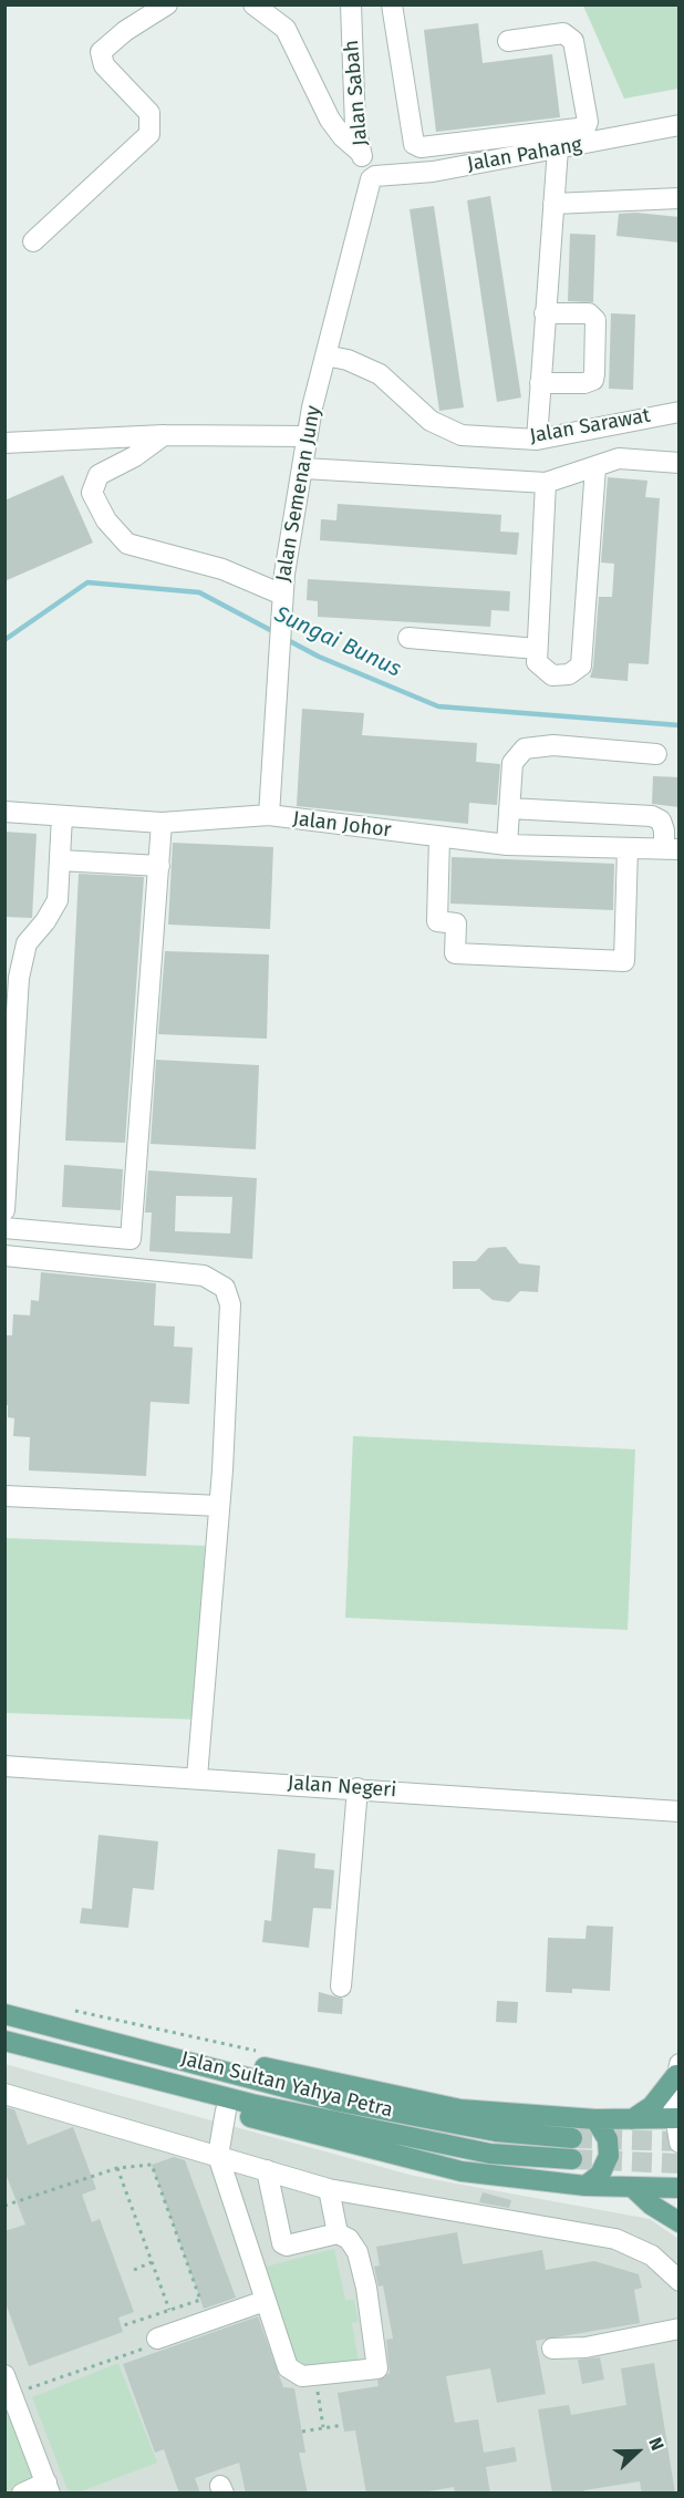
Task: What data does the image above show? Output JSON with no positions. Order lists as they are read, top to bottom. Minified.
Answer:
{"streets":{"main road":["Jalan Sultan Yahya Petra"],"street":["Jalan Sabah","Jalan Pahang","Jalan Sarawat","Jalan Semenan Juny","Jalan Johor","Jalan Negeri"]},"crossings":[["Jalan Sabah","Jalan Pahang"],["Jalan Sabah","Jalan Semenan Juny"],["Jalan Pahang","Jalan Semenan Juny"],["Jalan Sarawat","Jalan Semenan Juny"],["Jalan Semenan Juny","Jalan Johor"]],"water":["Sungai Bunus"],"north":"right"}
